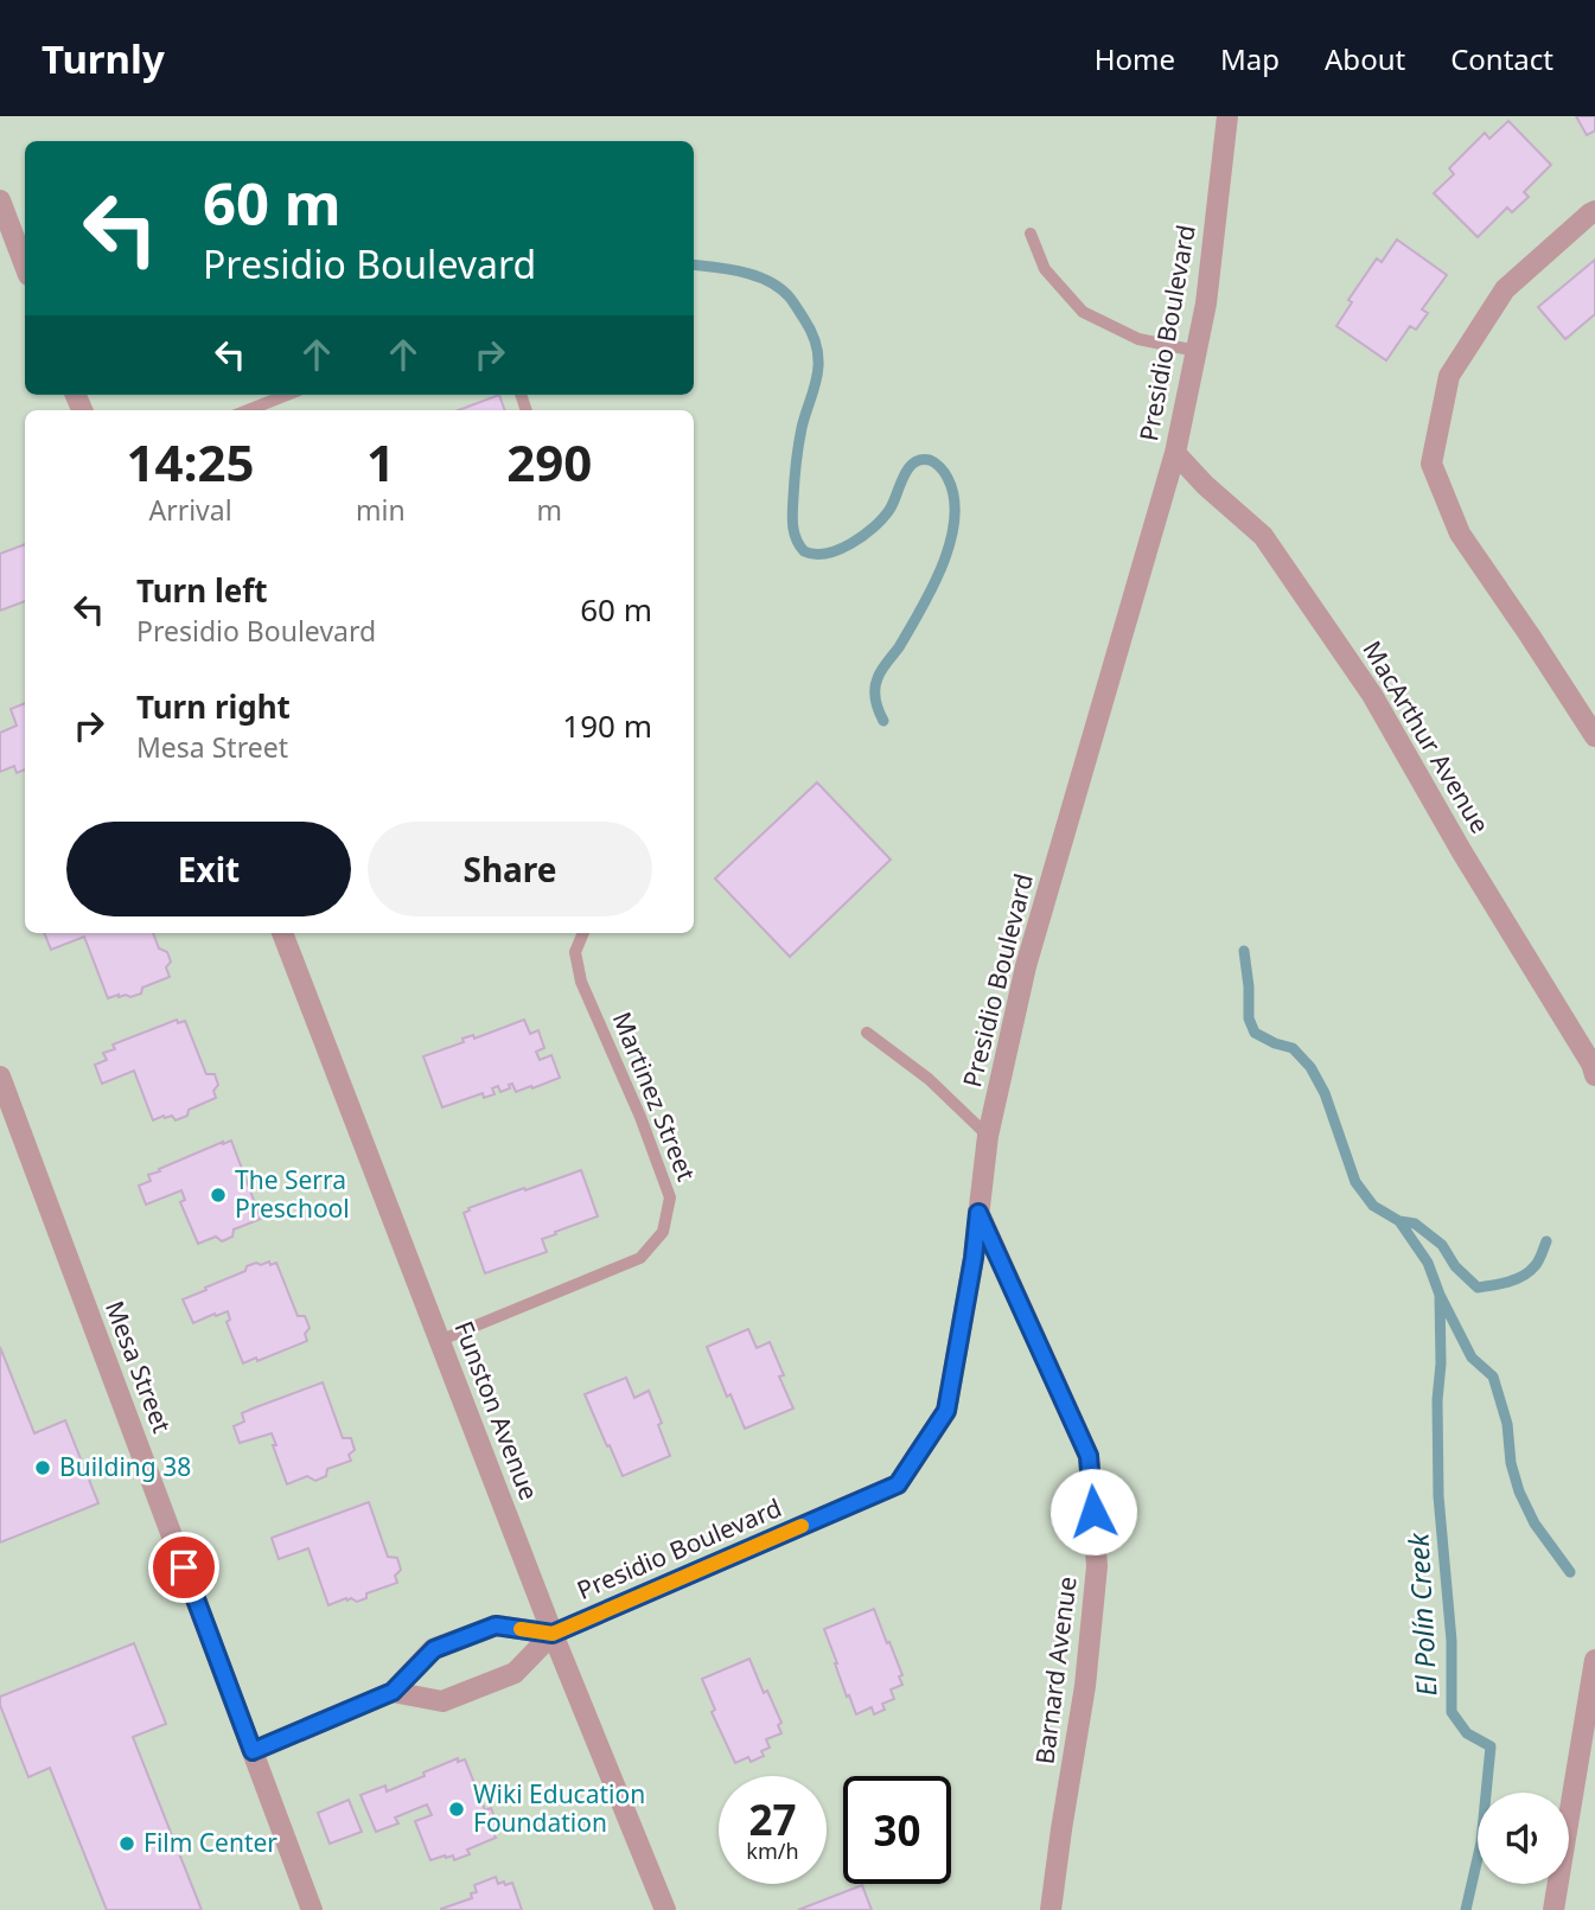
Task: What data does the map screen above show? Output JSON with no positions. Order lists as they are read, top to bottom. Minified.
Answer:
{"streets":{"street":["Presidio Boulevard","MacArthur Avenue","Mesa Street","Funston Avenue","Barnard Avenue"],"lane":["Martinez Street"]},"crossings":[["Presidio Boulevard","MacArthur Avenue"],["Presidio Boulevard","Funston Avenue"],["Presidio Boulevard","Barnard Avenue"],["Martinez Street","Funston Avenue"]],"water":["El Polín Creek"],"places":["The Serra Preschool","Building 38","Wiki Education Foundation","Film Center"],"page":{"header":"Turnly","nav":["Home","Map","About","Contact"],"turn":["60 m","Presidio Boulevard"],"eta":["14:25","Arrival","1","min","290","m"],"list":[{"name":"Turn left","note":"Presidio Boulevard","value":"60 m"},{"name":"Turn right","note":"Mesa Street","value":"190 m"}],"buttons":["Exit","Share"],"speed":"27 km/h","limit":"30"}}
